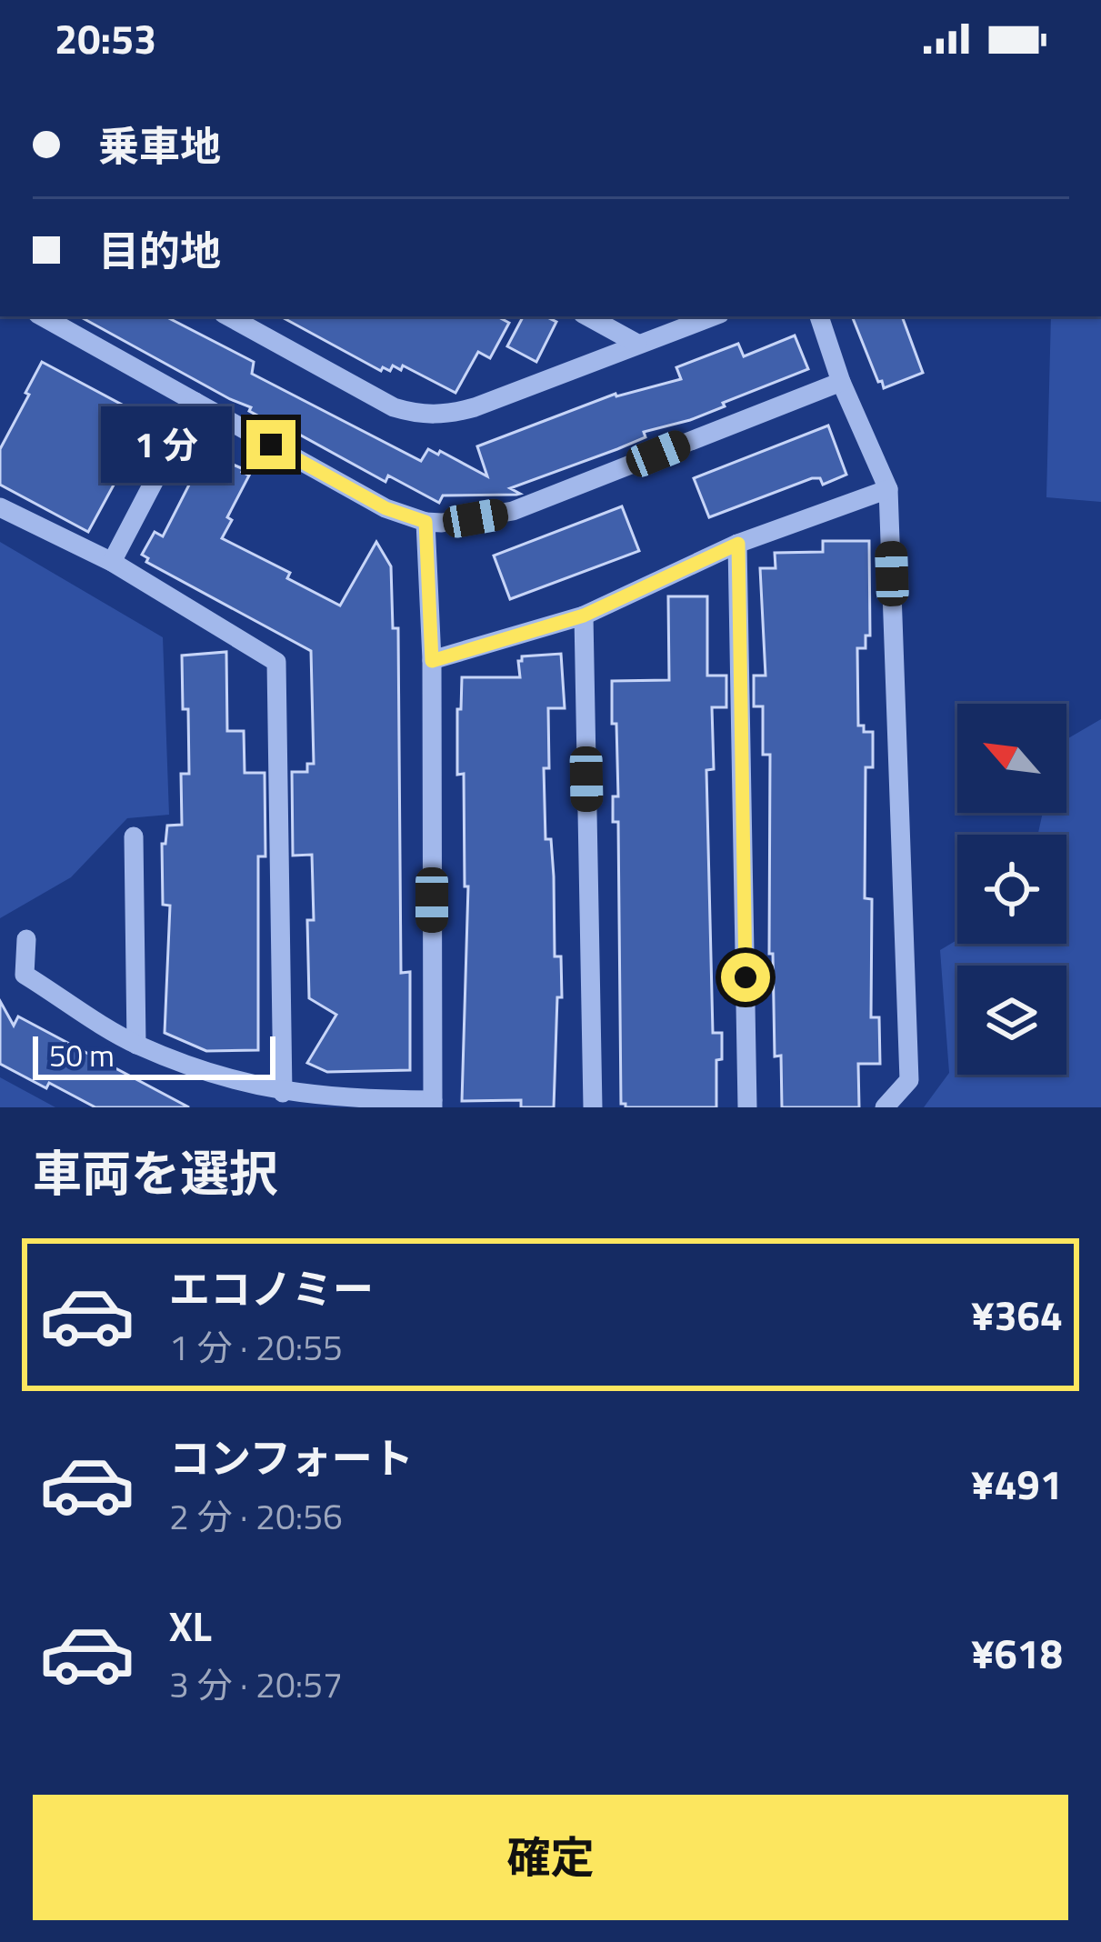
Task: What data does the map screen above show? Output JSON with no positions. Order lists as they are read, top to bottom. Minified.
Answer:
{"scale_bar":"50 m","north":"top left","page":{"status":"20:53","banner":["乗車地","目的地"],"bubble":"1 分","scale":"50 m","heading":"車両を選択","list":[{"name":"エコノミー","note":"1 分 · 20:55","value":"¥364"},{"name":"コンフォート","note":"2 分 · 20:56","value":"¥491"},{"name":"XL","note":"3 分 · 20:57","value":"¥618"}],"buttons":"確定"}}
